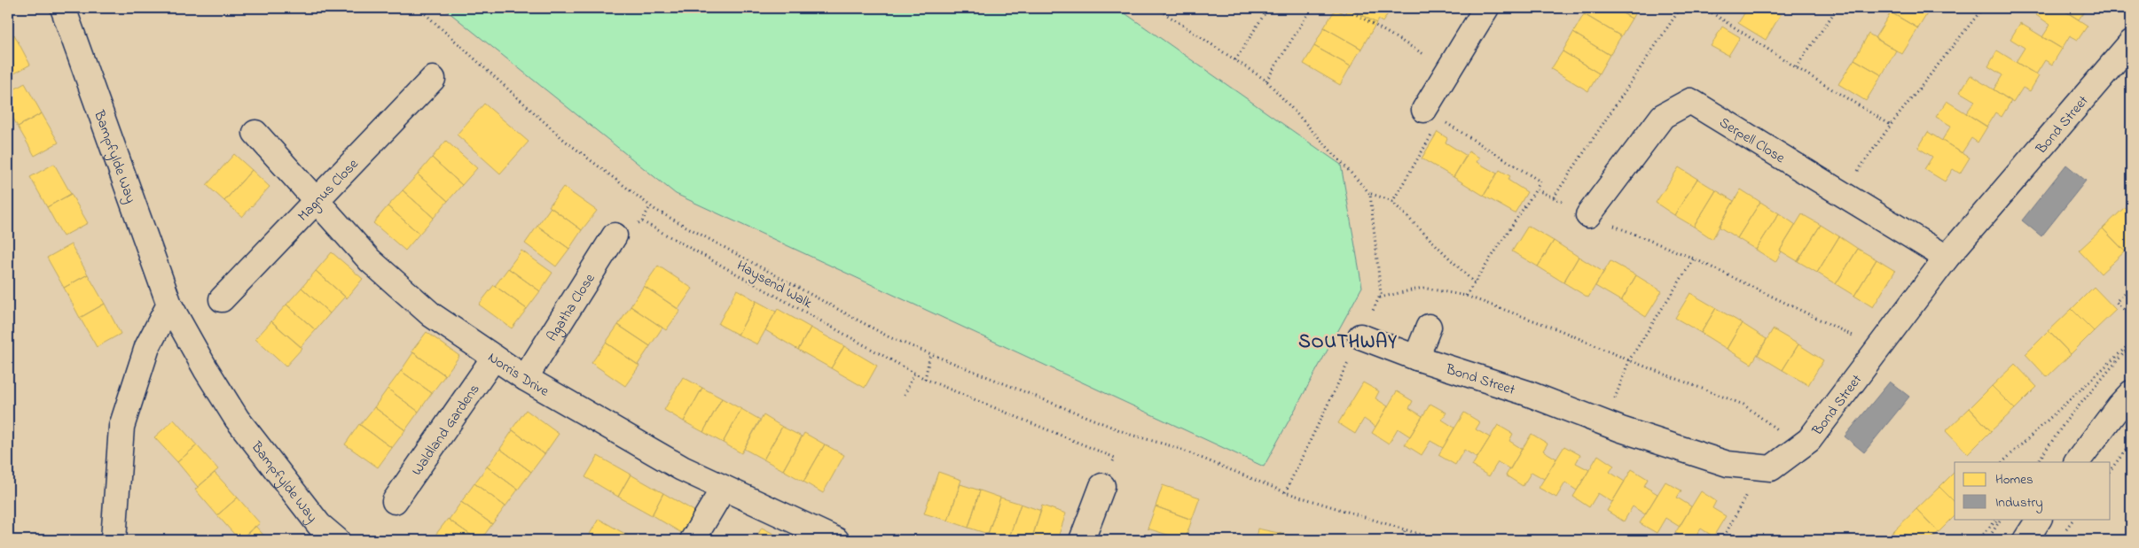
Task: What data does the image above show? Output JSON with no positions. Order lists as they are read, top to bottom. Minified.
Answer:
{"streets":{"street":["Bond Street","Serpell Close","Bampfylde Way","Magnus Close","Agatha Close","Norris Drive","Waldland Gardens"],"path":["Haysend Walk"]},"crossings":[["Bond Street","Serpell Close"],["Magnus Close","Norris Drive"],["Agatha Close","Norris Drive"],["Norris Drive","Waldland Gardens"]],"districts":["SOUTHWAY"],"legend":["Homes","Industry"]}
